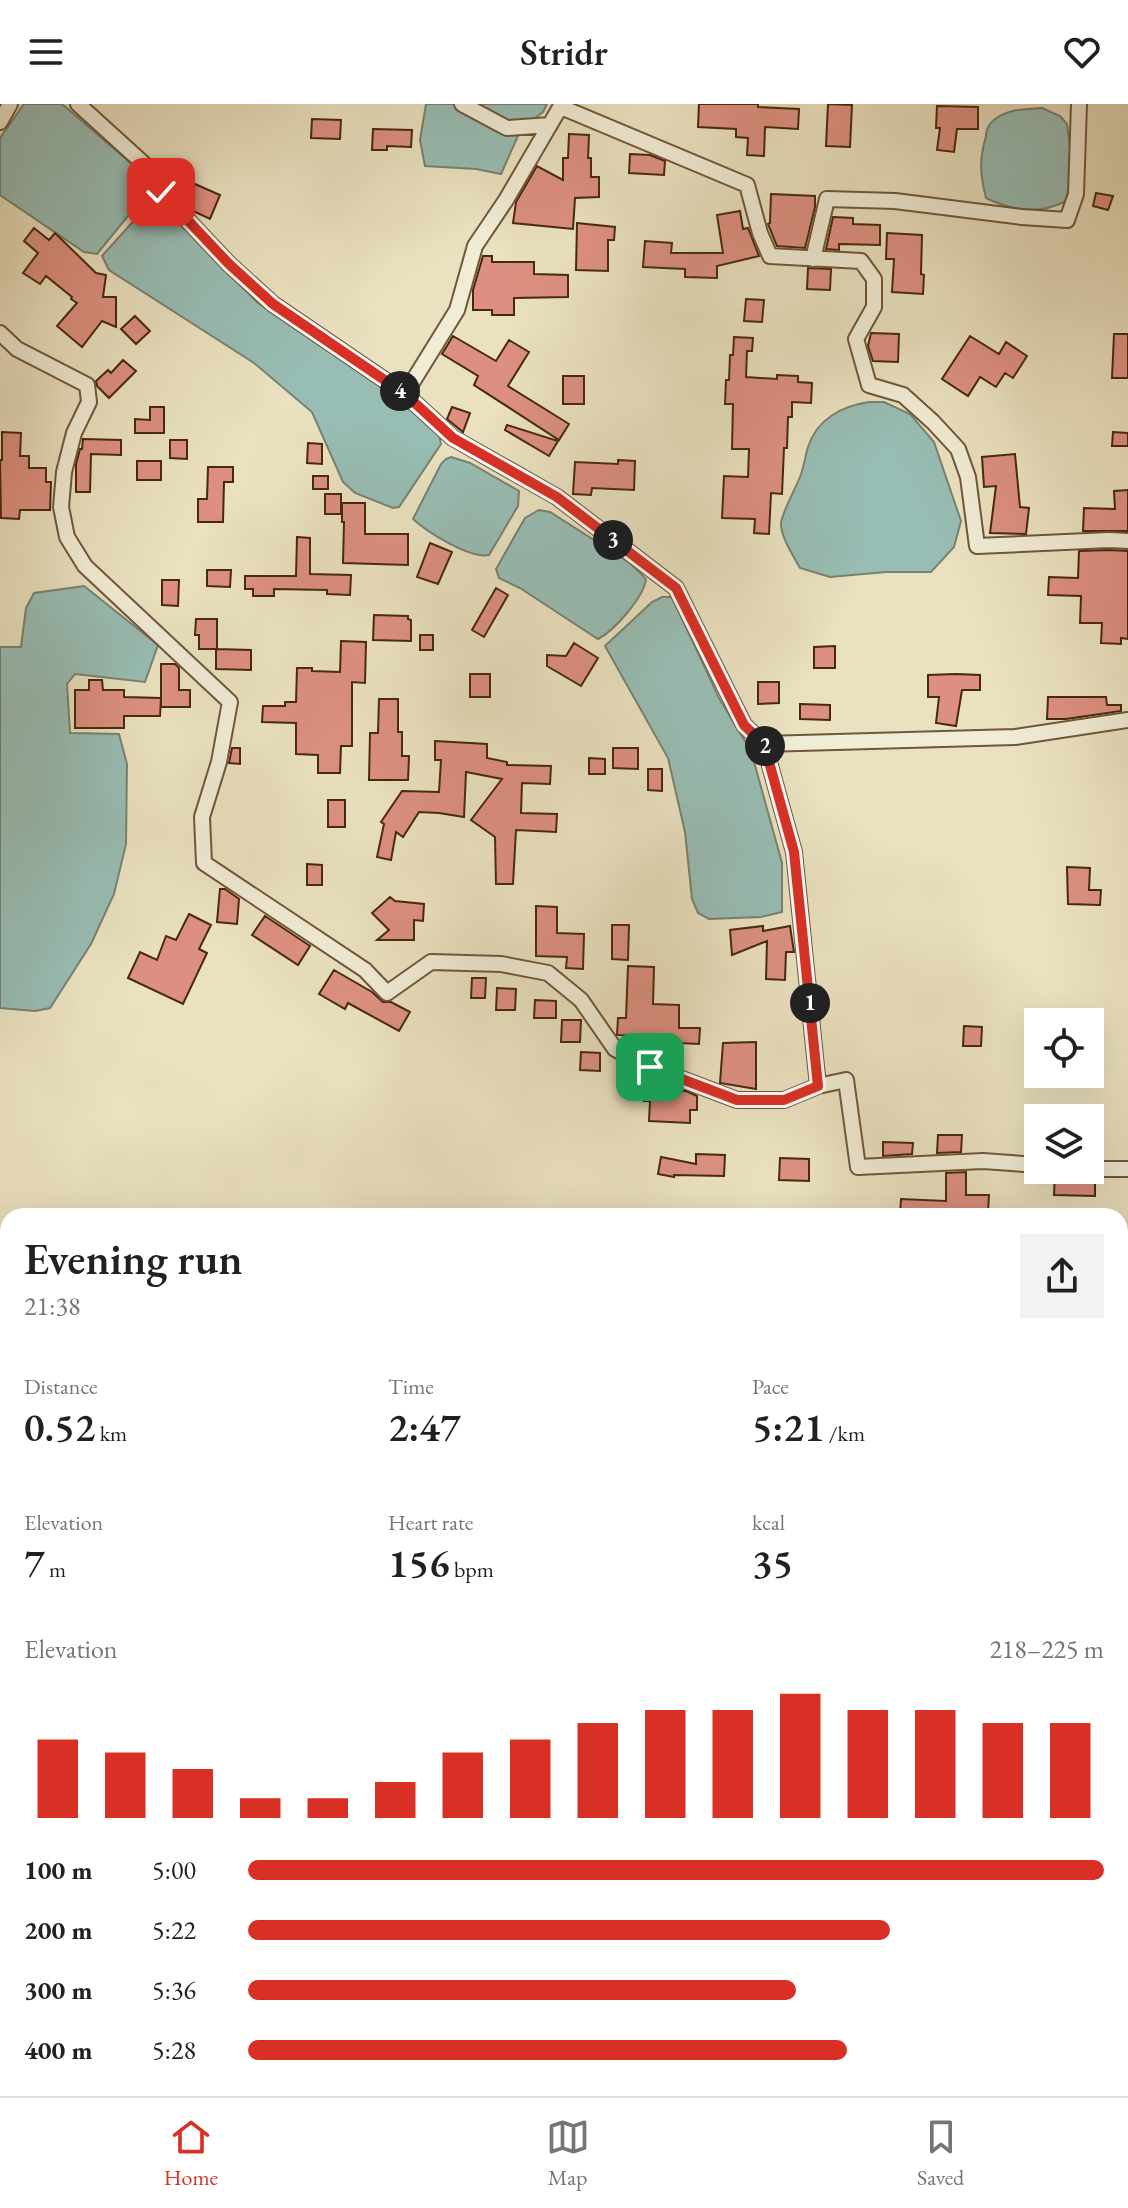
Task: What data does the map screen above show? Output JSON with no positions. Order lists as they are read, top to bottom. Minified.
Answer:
{"page":{"header":"Stridr","pins":["4","3","2","1"],"heading":["Evening run","21:38"],"stats":[["Distance","0.52 km"],["Time","2:47"],["Pace","5:21 /km"],["Elevation","7 m"],["Heart rate","156 bpm"],["kcal","35"]],"chart":["Elevation","218–225 m"],"list":[{"name":"100 m","note":"5:00"},{"name":"200 m","note":"5:22"},{"name":"300 m","note":"5:36"},{"name":"400 m","note":"5:28"}],"tabs":["Home","Map","Saved"]}}
